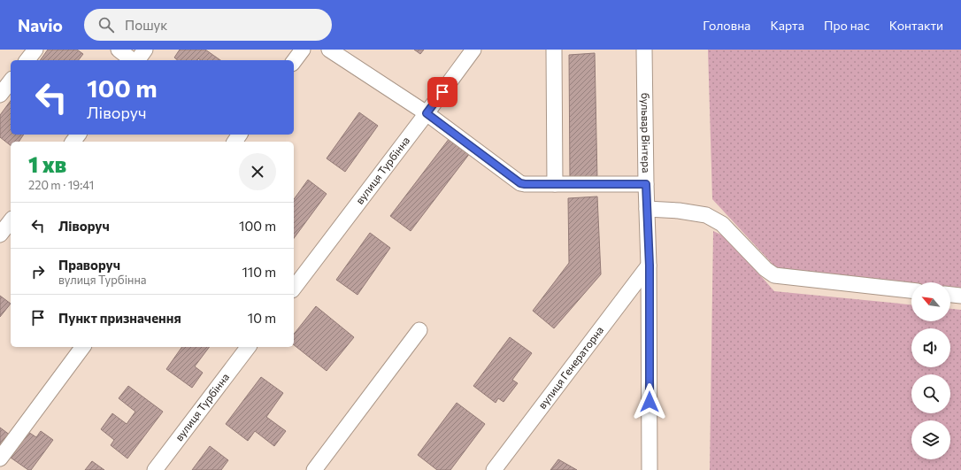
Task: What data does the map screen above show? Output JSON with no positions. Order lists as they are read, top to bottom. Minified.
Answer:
{"streets":{"street":["бульвар Вінтера","вулиця Турбінна","вулиця Генераторна"]},"crossings":[["бульвар Вінтера","вулиця Генераторна"]],"north":"top left","page":{"header":"Navio","search":"Пошук","nav":["Головна","Карта","Про нас","Контакти"],"turn":["100 m","Ліворуч"],"heading":["1 хв","220 m · 19:41"],"list":[{"name":"Ліворуч","value":"100 m"},{"name":"Праворуч","note":"вулиця Турбінна","value":"110 m"},{"name":"Пункт призначення","value":"10 m"}]}}
